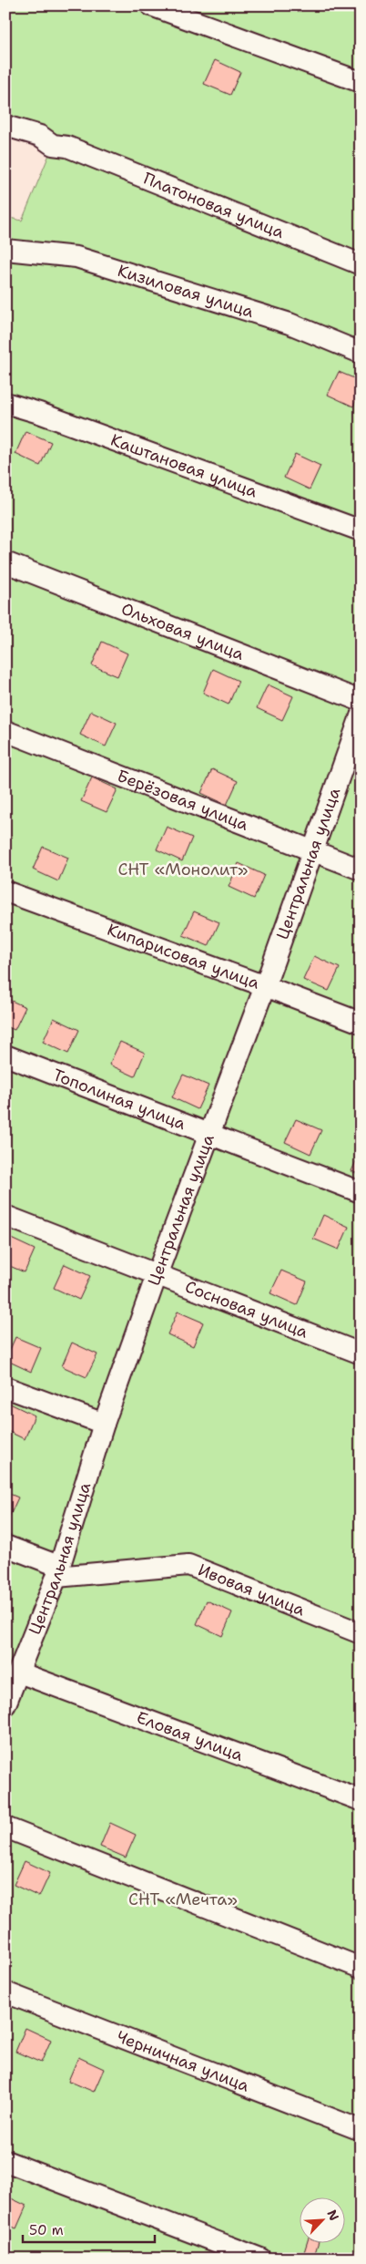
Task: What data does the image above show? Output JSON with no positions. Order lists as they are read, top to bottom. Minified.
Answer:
{"streets":{"street":["Платоновая улица","Кизиловая улица","Каштановая улица","Ольховая улица","Берёзовая улица","Центральная улица","Кипарисовая улица","Тополиная улица","Сосновая улица","Ивовая улица","Еловая улица","Черничная улица"]},"crossings":[["Берёзовая улица","Центральная улица"],["Центральная улица","Кипарисовая улица"],["Центральная улица","Тополиная улица"],["Центральная улица","Сосновая улица"],["Центральная улица","Ивовая улица"],["Центральная улица","Еловая улица"]],"parks":["СНТ «Монолит»","СНТ «Мечта»"],"scale_bar":"50 m","north":"top right"}
